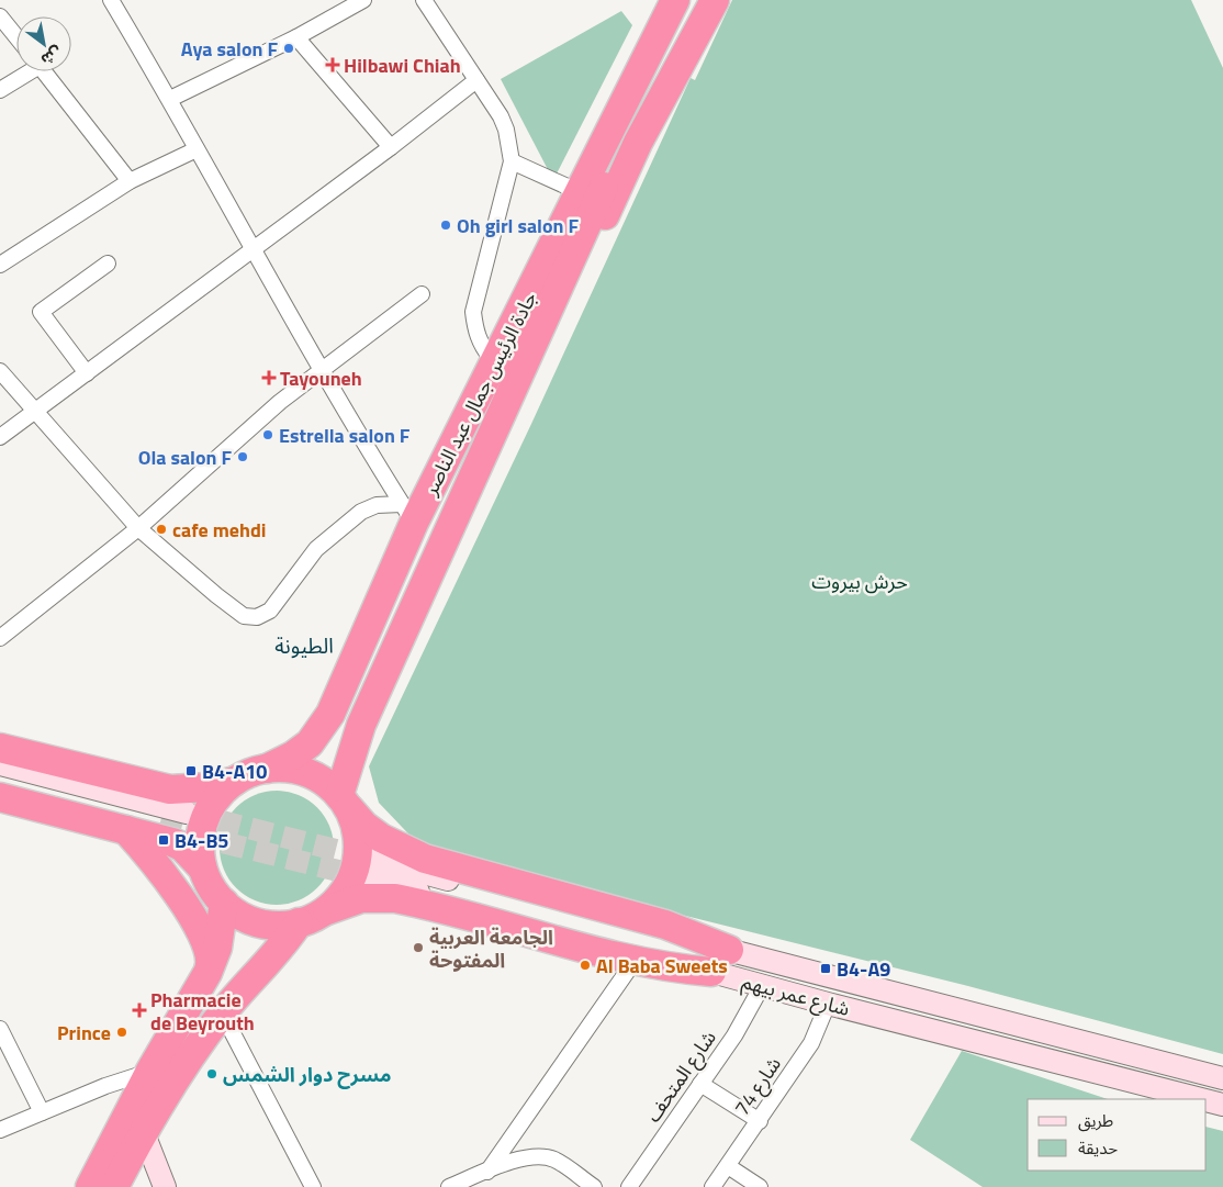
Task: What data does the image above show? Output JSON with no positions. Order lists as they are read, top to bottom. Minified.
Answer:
{"streets":{"highway":["جادة الرئيس جمال عبد الناصر"],"main road":["شارع عمر بيهم"],"street":["شارع المتحف","شارع 74"]},"crossings":[["شارع عمر بيهم","شارع المتحف"],["شارع عمر بيهم","شارع 74"]],"districts":["الطيونة"],"parks":["حرش بيروت"],"places":{"other":["Aya salon F","Oh girl salon F","Estrella salon F","Ola salon F","cafe mehdi","الجامعة العربية المفتوحة","Al Baba Sweets","Prince","مسرح دوار الشمس"],"health":["Hilbawi Chiah","Tayouneh","Pharmacie de Beyrouth"],"transit":["B4-A10","B4-B5","B4-A9"]},"legend":["طريق","حديقة"],"north":"bottom right"}
